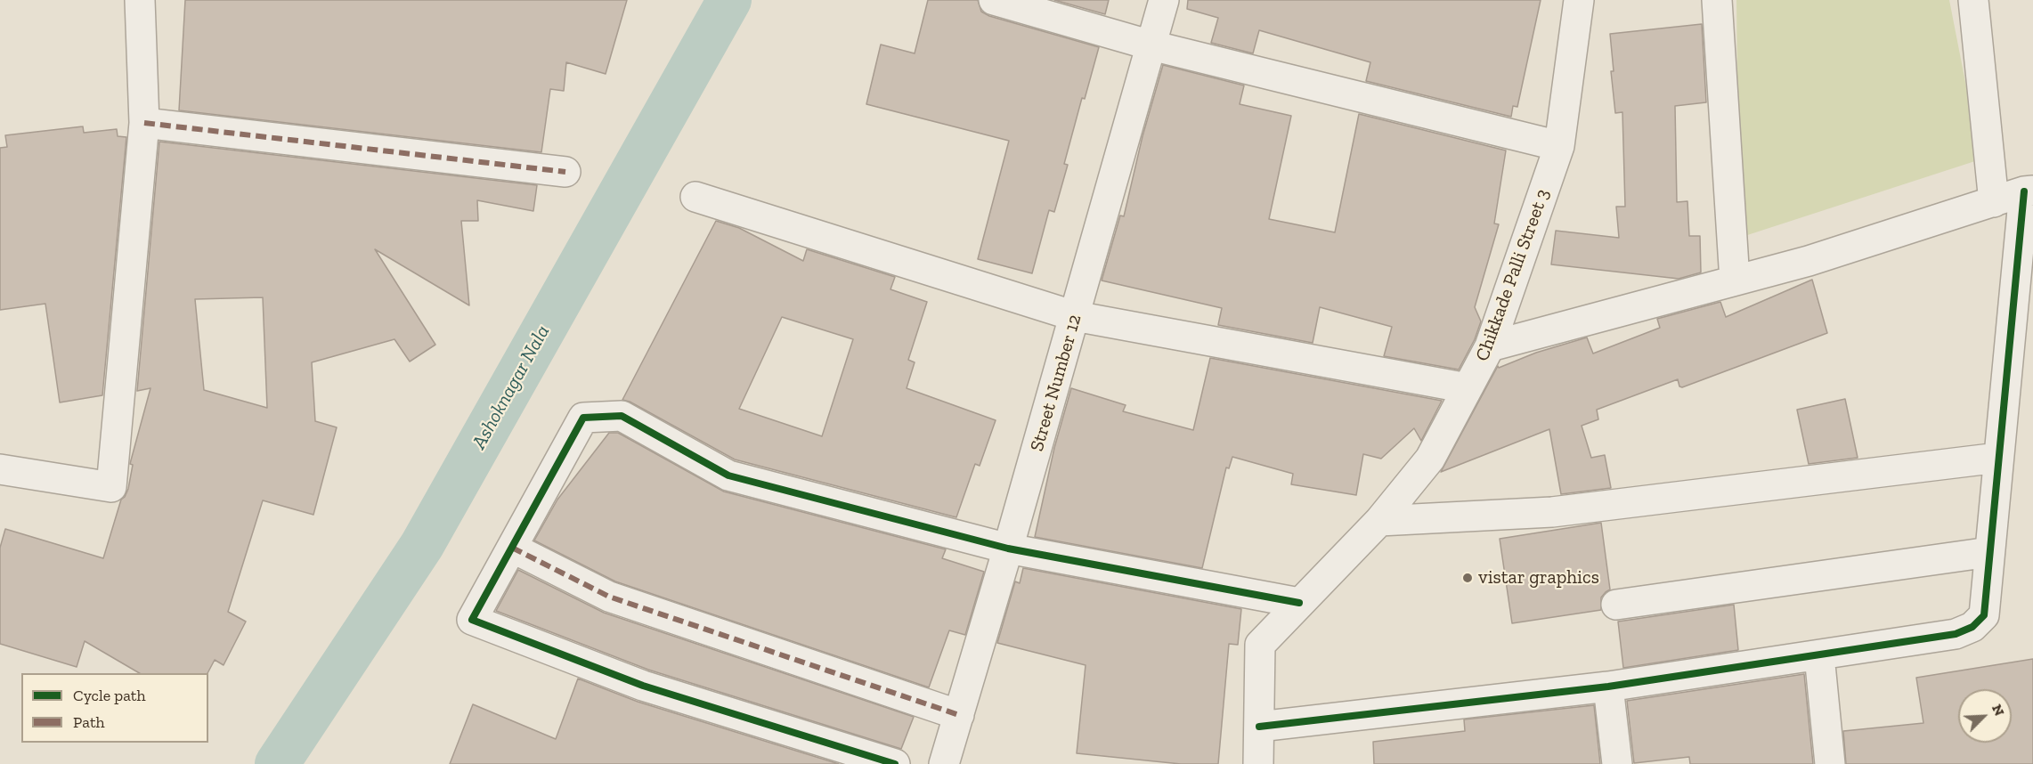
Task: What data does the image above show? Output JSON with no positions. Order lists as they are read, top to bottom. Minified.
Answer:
{"streets":{"street":["Chikkade Palli Street 3","Street Number 12"]},"water":["Ashoknagar Nala"],"places":["vistar graphics"],"legend":["Cycle path","Path"],"north":"top right"}
